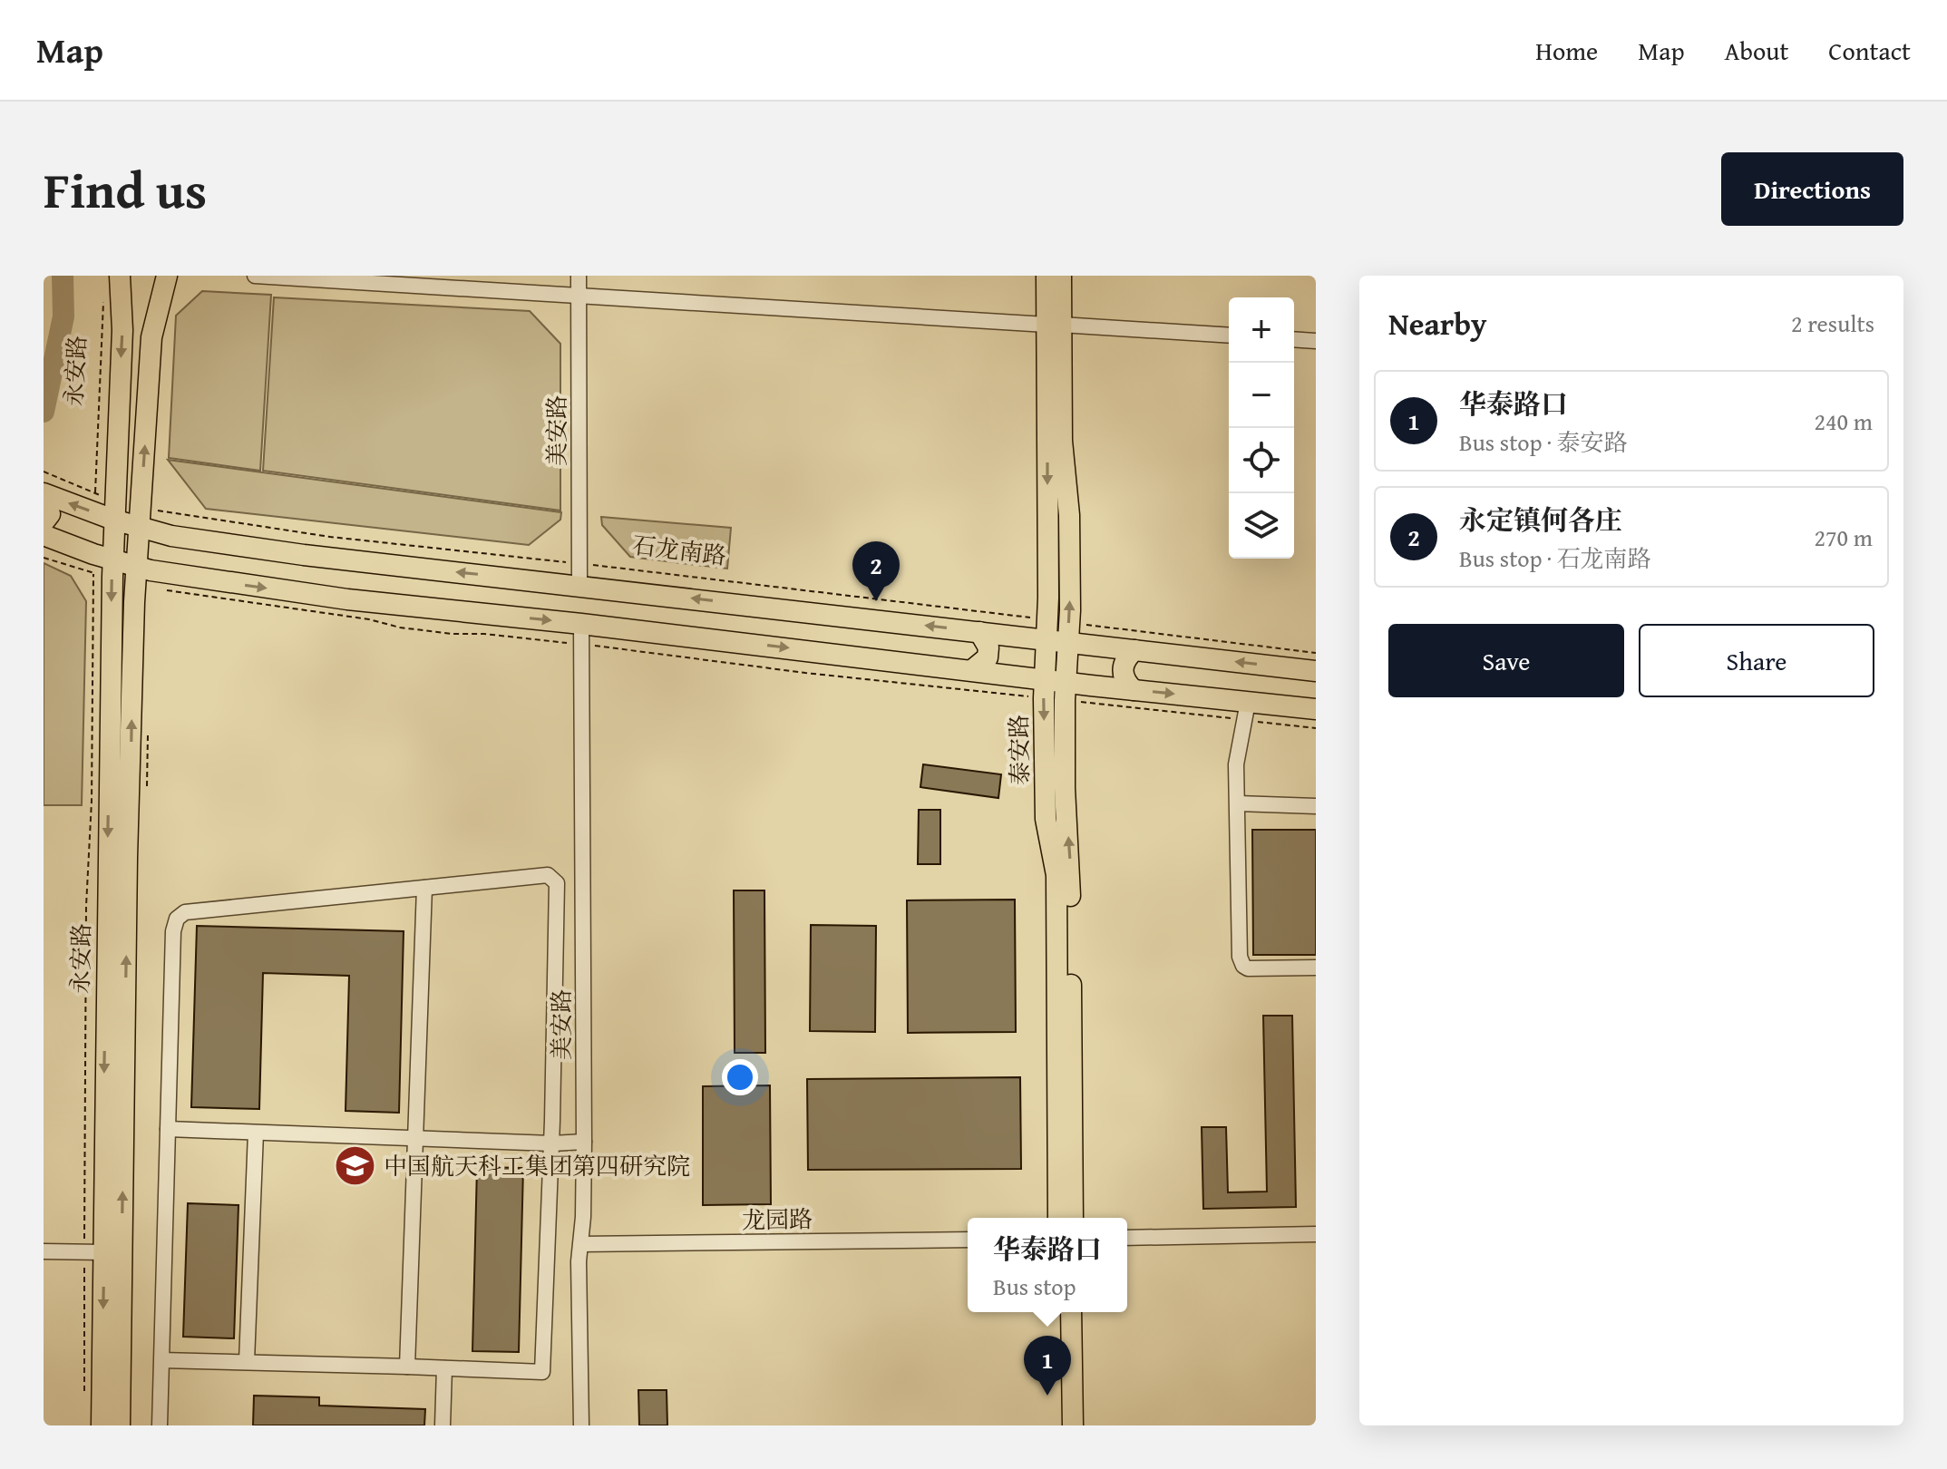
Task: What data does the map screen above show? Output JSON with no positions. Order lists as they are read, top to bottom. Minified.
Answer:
{"streets":{"main road":["永安路","石龙南路","泰安路"],"street":["美安路","龙园路"]},"crossings":[["永安路","石龙南路"],["美安路","石龙南路"],["美安路","龙园路"],["石龙南路","泰安路"]],"places":{"school or university":["中国航天科工集团第四研究院"]},"page":{"header":"Map","nav":["Home","Map","About","Contact"],"title":"Find us","buttons":["Directions",["Save","Share"]],"heading":["Nearby","2 results"],"map_buttons":["+","−"],"list":[{"mark":"1","name":"华泰路口","note":"Bus stop · 泰安路","value":"240 m"},{"mark":"2","name":"永定镇何各庄","note":"Bus stop · 石龙南路","value":"270 m"}],"pins":["2","1"],"popup":["华泰路口","Bus stop"]}}
